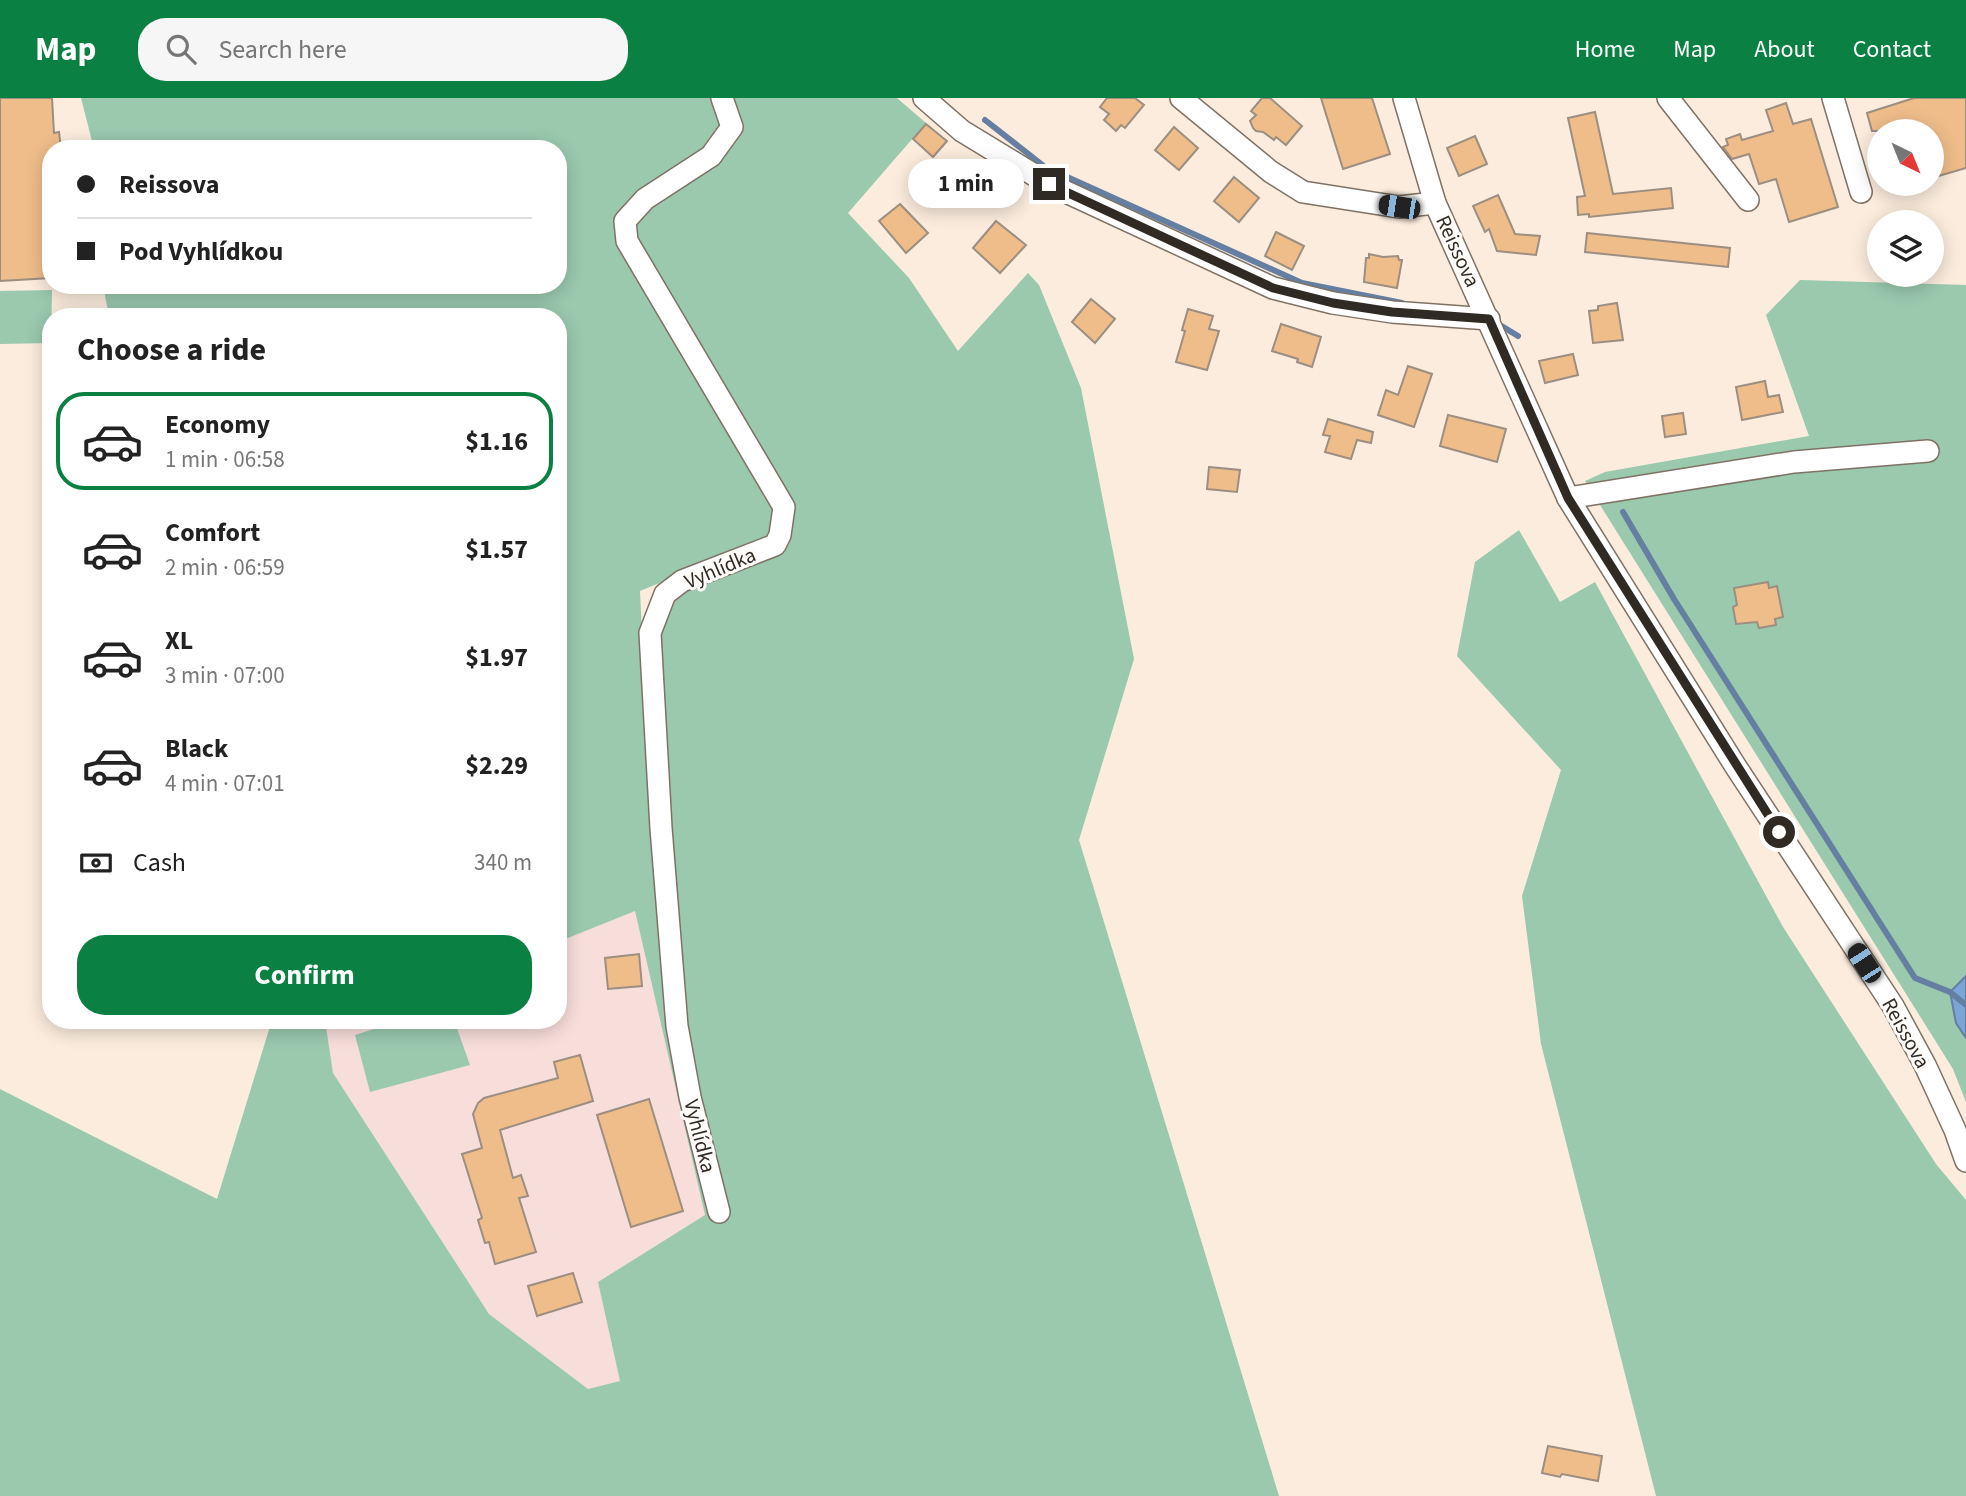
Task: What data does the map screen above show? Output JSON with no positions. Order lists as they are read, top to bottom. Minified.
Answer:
{"streets":{"street":["Reissova","Vyhlídka"]},"north":"bottom right","page":{"header":"Map","search":"Search here","nav":["Home","Map","About","Contact"],"banner":["Reissova","Pod Vyhlídkou"],"bubble":"1 min","heading":"Choose a ride","list":[{"name":"Economy","note":"1 min · 06:58","value":"$1.16"},{"name":"Comfort","note":"2 min · 06:59","value":"$1.57"},{"name":"XL","note":"3 min · 07:00","value":"$1.97"},{"name":"Black","note":"4 min · 07:01","value":"$2.29"}],"pay":["Cash","340 m"],"buttons":"Confirm"}}
